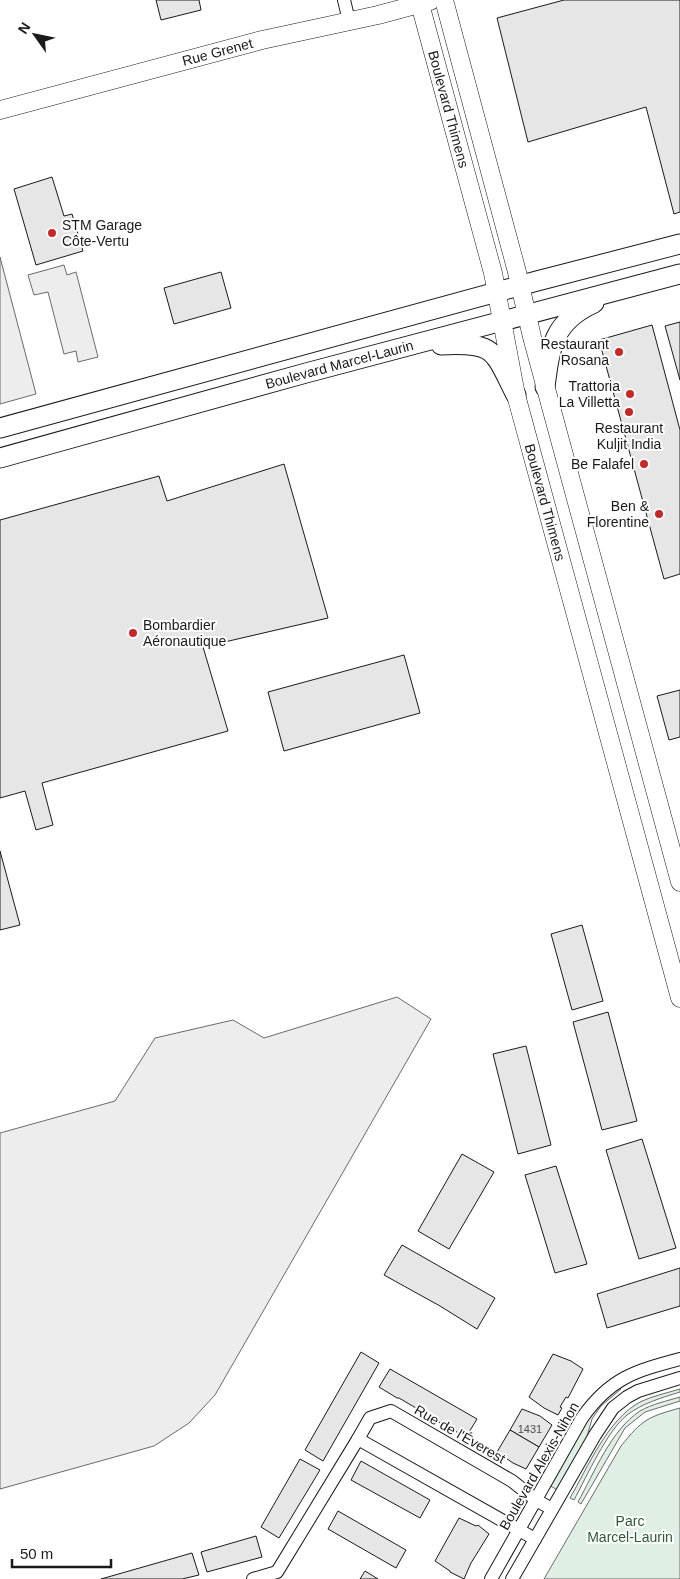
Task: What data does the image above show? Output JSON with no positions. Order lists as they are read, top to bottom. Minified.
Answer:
{"streets":{"main road":["Boulevard Marcel-Laurin"],"street":["Rue Grenet","Boulevard Thimens","Rue de l'Éverest","Boulevard Alexis-Nihon"]},"crossings":[["Rue Grenet","Boulevard Thimens"],["Boulevard Thimens","Boulevard Marcel-Laurin"],["Rue de l'Éverest","Boulevard Alexis-Nihon"]],"parks":["Parc Marcel-Laurin"],"places":["STM Garage Côte-Vertu","Restaurant Rosana","Trattoria La Villetta","Restaurant Kuljit India","Be Falafel","Ben & Florentine","Bombardier Aéronautique"],"house_numbers":["1431"],"scale_bar":"50 m","north":"top left"}
